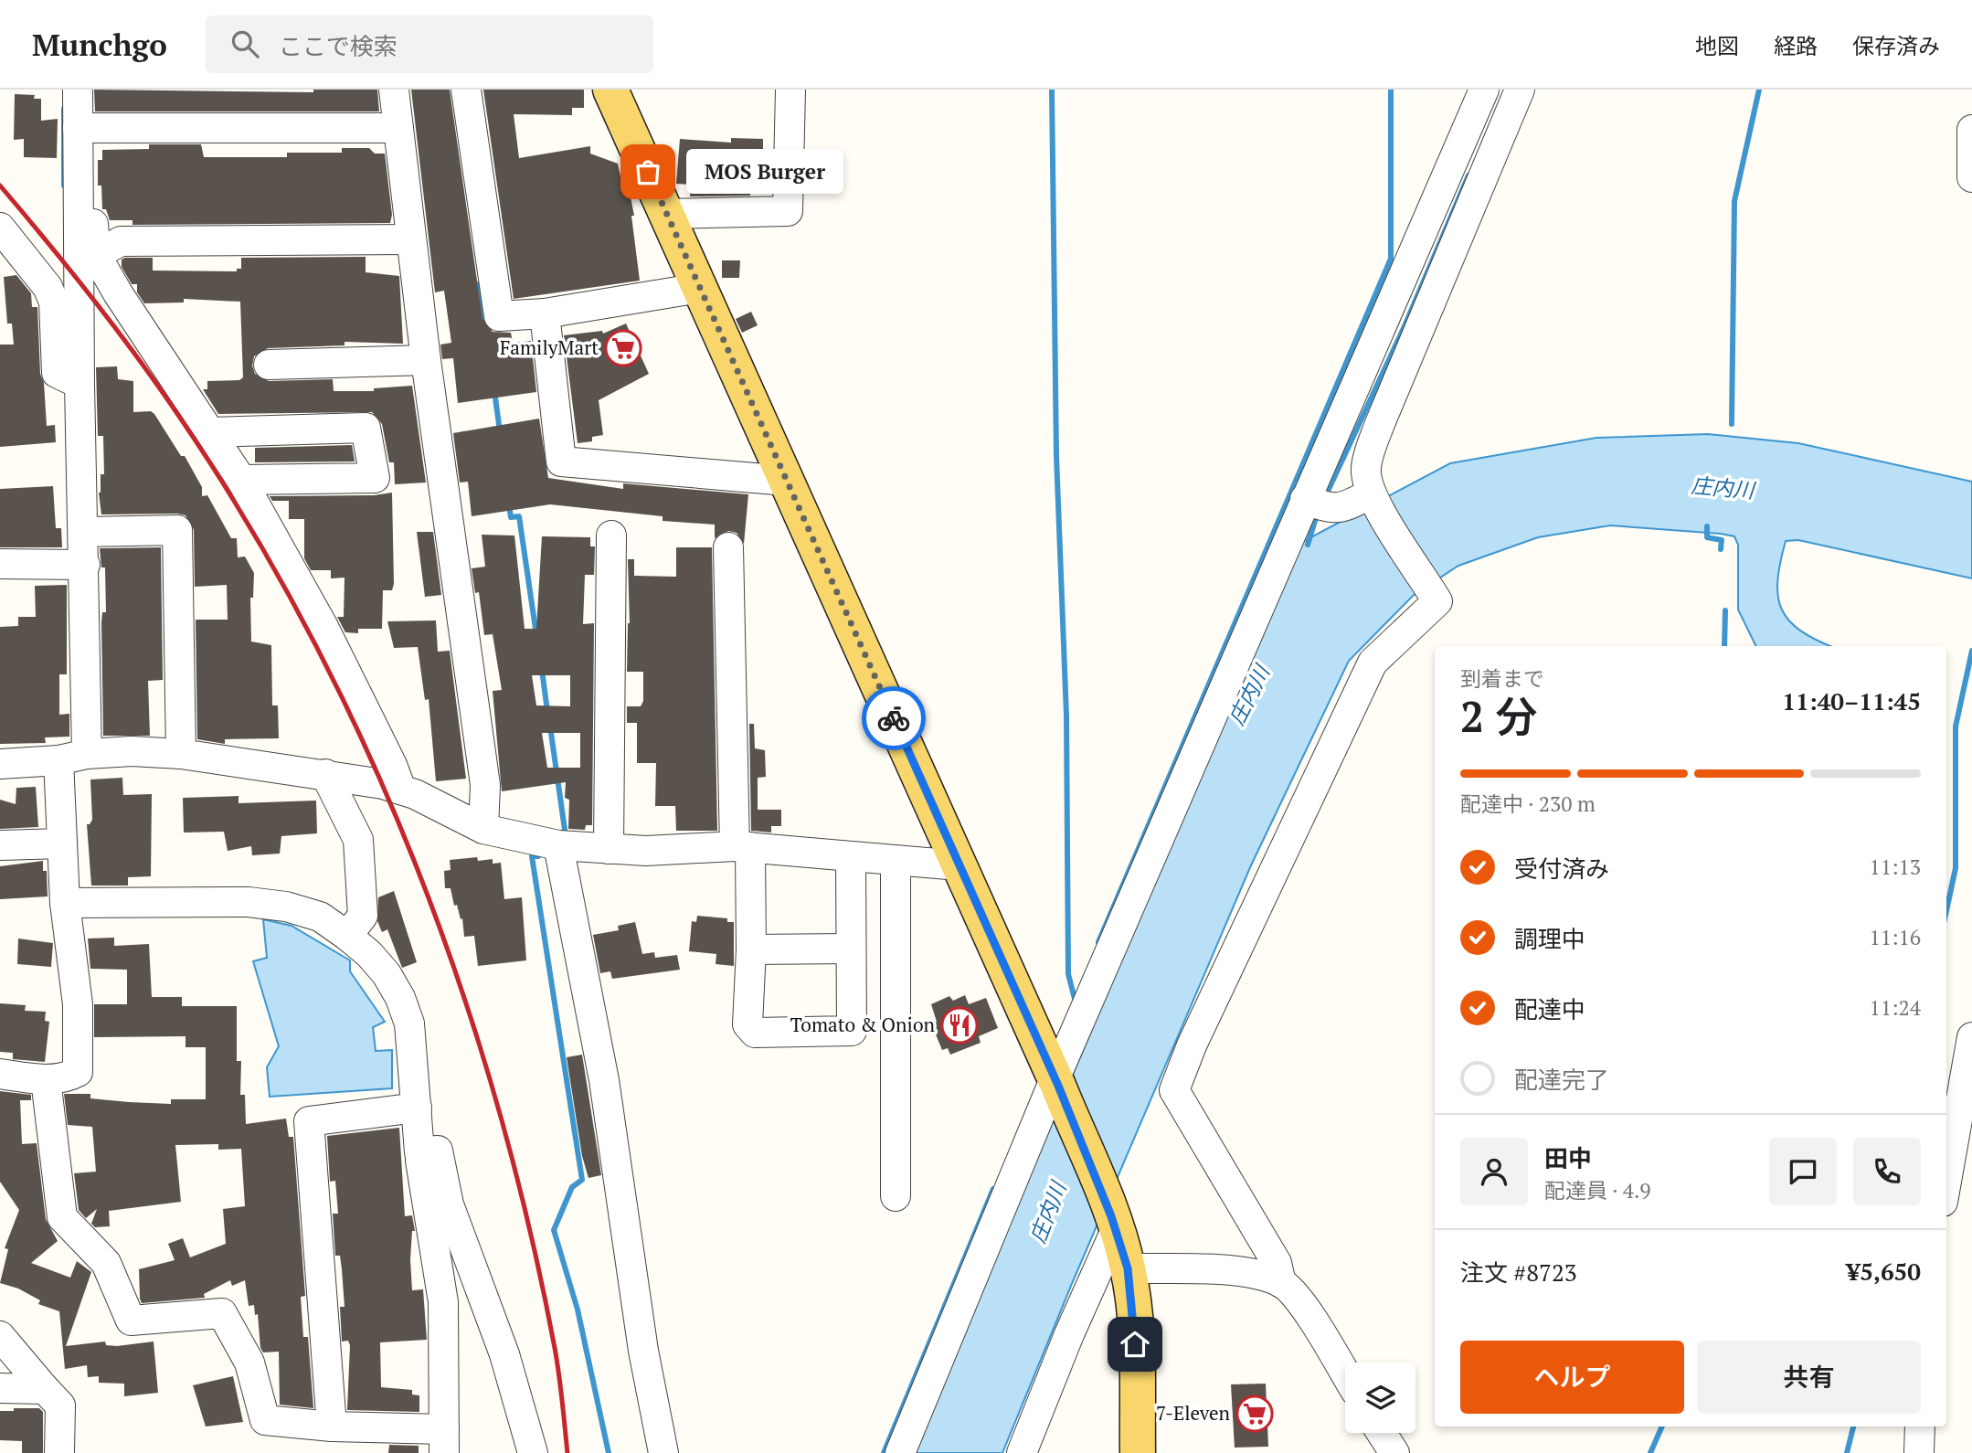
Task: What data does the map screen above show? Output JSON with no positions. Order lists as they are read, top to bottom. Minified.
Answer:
{"water":["庄内川"],"places":{"other":["MOS Burger"],"supermarket":["FamilyMart","7-Eleven"],"restaurant":["Tomato & Onion"]},"page":{"header":"Munchgo","search":"ここで検索","nav":["地図","経路","保存済み"],"bubble":"MOS Burger","heading":["2 分","到着まで","11:40–11:45"],"panel":["田中","配達員 · 4.9","注文 #8723","¥5,650"],"bar":"配達中 · 230 m","list":[["受付済み","11:13"],["調理中","11:16"],["配達中","11:24"],"配達完了"],"buttons":["ヘルプ","共有"]}}
